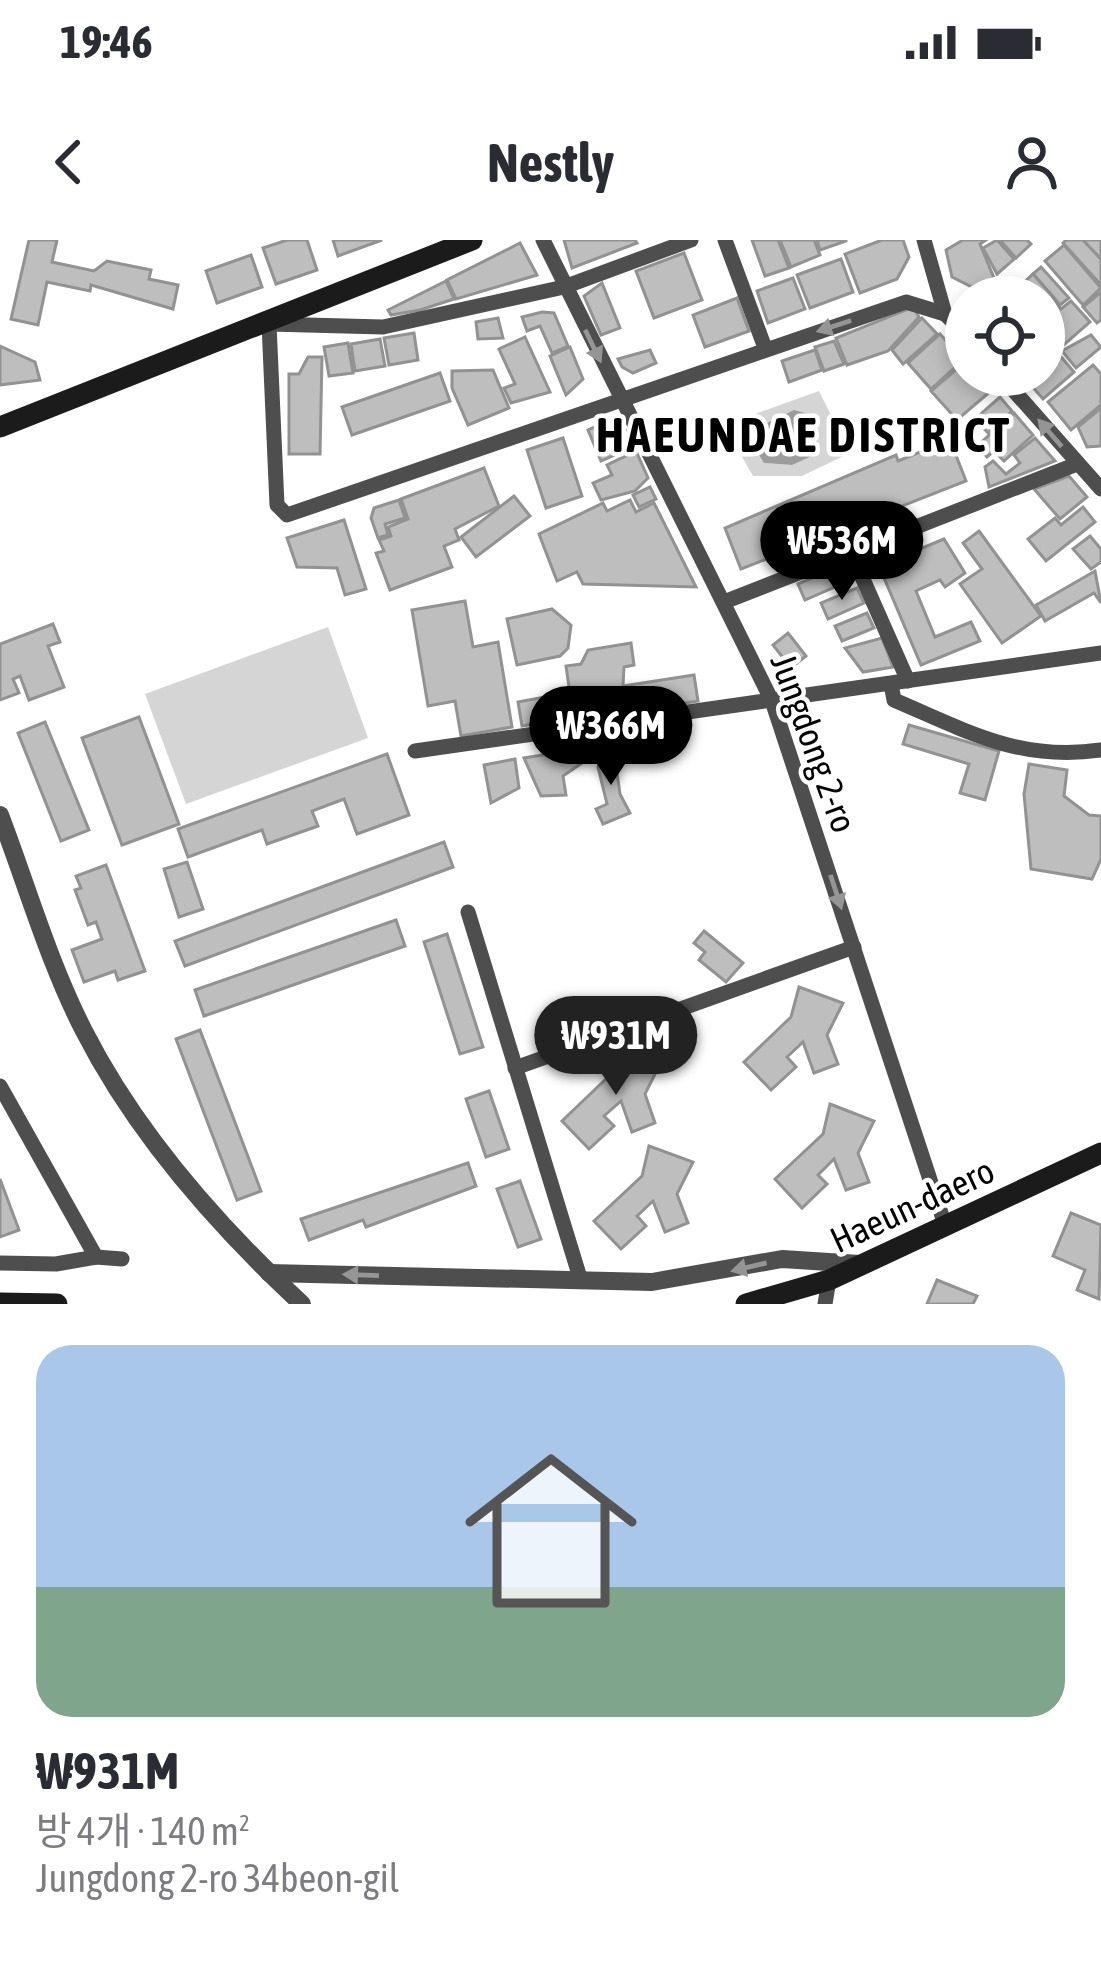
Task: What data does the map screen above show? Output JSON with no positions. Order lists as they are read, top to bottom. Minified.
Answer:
{"streets":{"main road":["Haeun-daero"],"street":["Jungdong 2-ro"]},"crossings":[["Jungdong 2-ro","Haeun-daero"]],"one_way":["Jungdong 2-ro"],"districts":["HAEUNDAE DISTRICT"],"page":{"status":"19:46","header":"Nestly","price":["₩536M","₩366M","₩931M"],"list":[{"name":"₩931M","note":"방 4개 · 140 m² · Jungdong 2-ro 34beon-gil"}]}}
